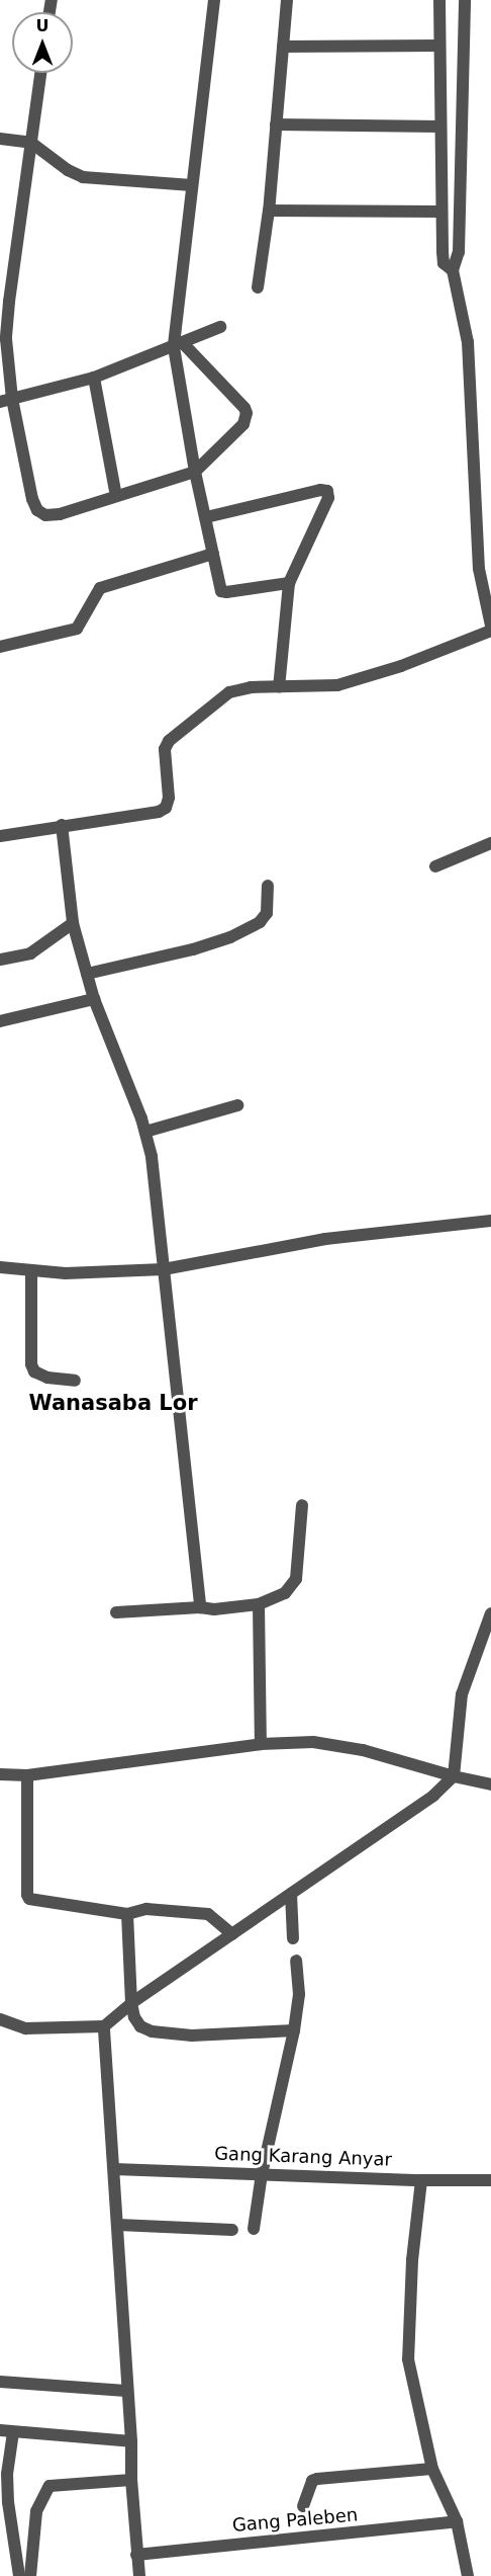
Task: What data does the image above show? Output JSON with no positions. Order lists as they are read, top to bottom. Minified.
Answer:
{"streets":{"street":["Gang Karang Anyar","Gang Paleben"]},"districts":["Wanasaba Lor"],"north":"top"}
